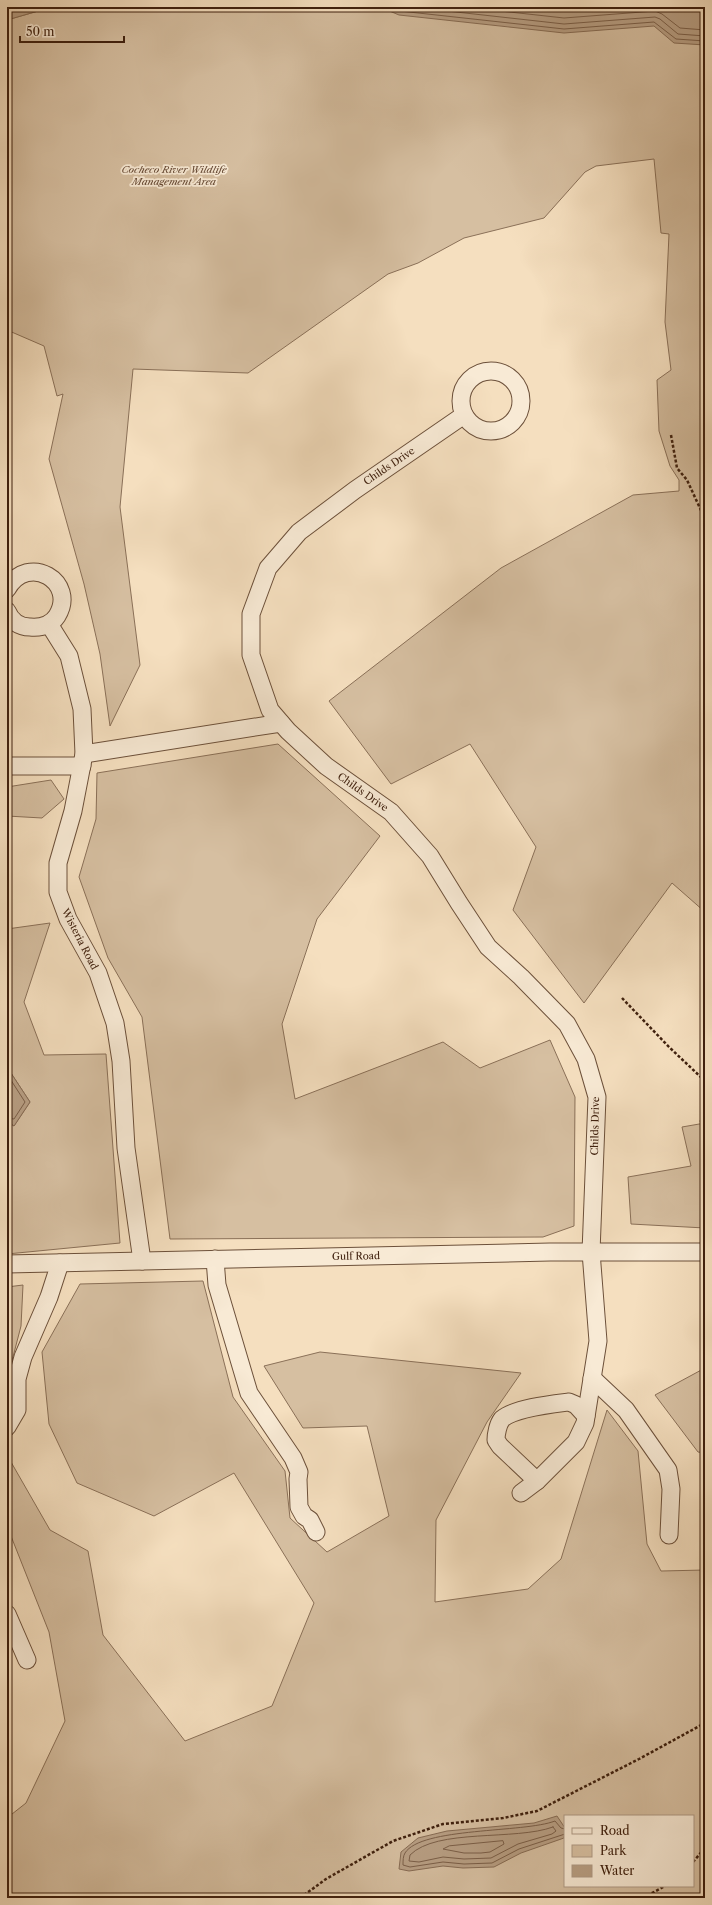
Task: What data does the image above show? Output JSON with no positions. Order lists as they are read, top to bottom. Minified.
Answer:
{"streets":{"street":["Childs Drive","Wisteria Road","Gulf Road"]},"crossings":[["Childs Drive","Gulf Road"],["Wisteria Road","Gulf Road"]],"parks":["Cocheco River Wildlife Management Area"],"legend":["Road","Park","Water"],"scale_bar":"50 m"}
